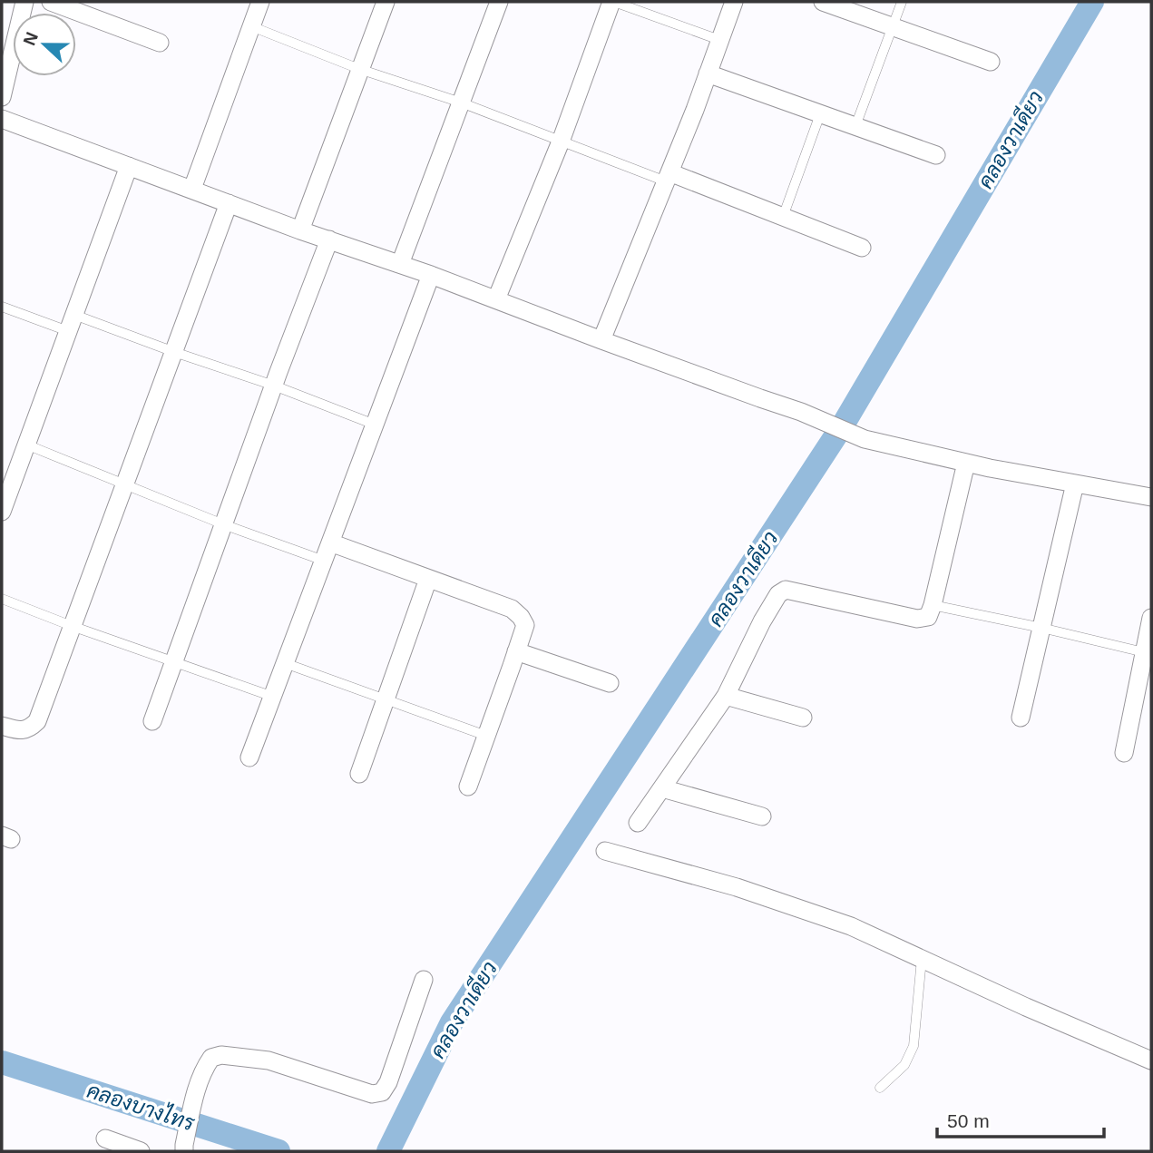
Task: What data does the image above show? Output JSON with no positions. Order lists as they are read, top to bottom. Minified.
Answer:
{"water":["คลองวาเดียว","คลองบางไทร"],"scale_bar":"50 m","north":"left"}
